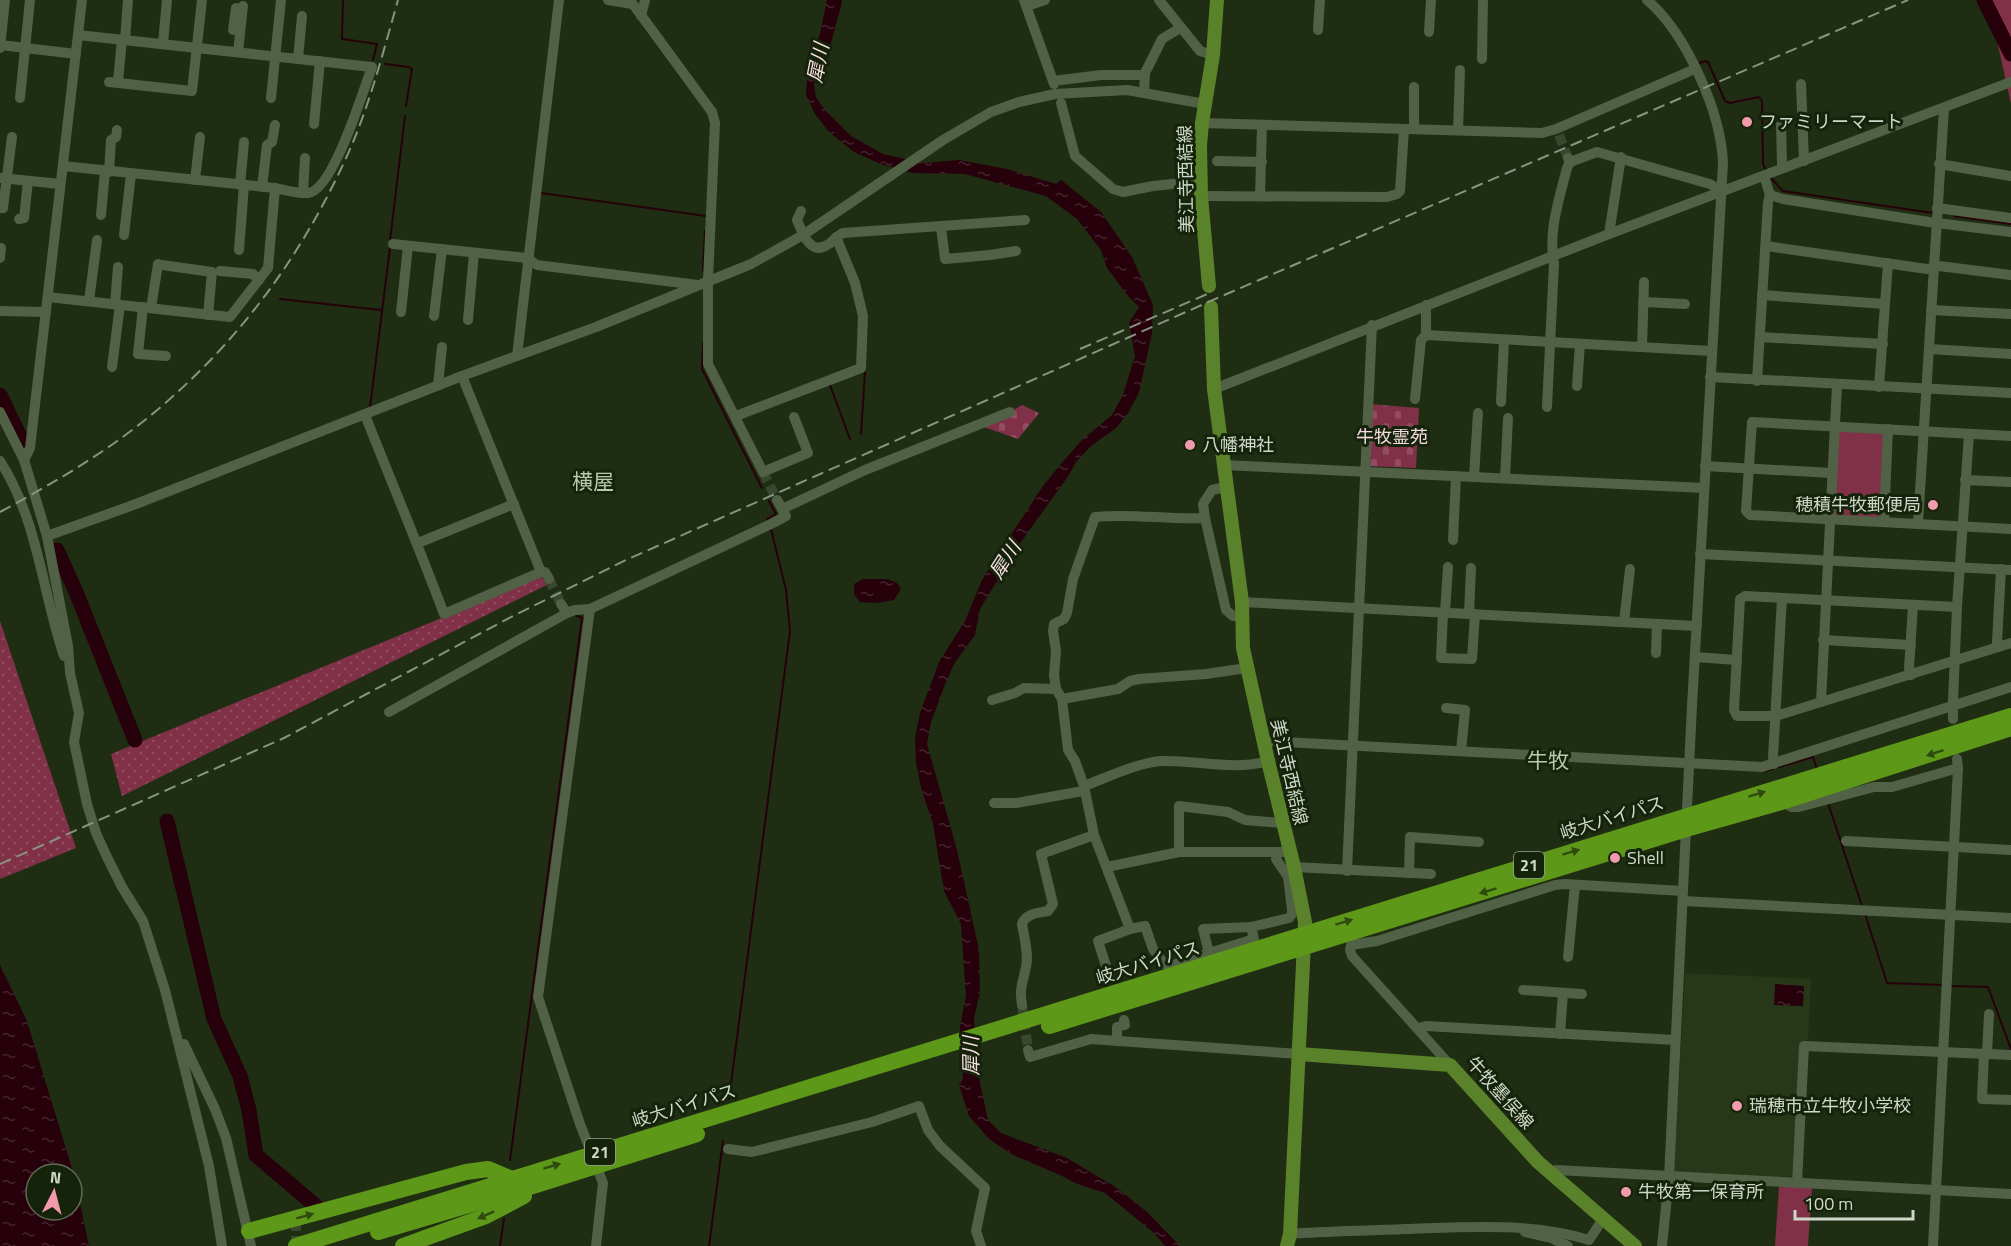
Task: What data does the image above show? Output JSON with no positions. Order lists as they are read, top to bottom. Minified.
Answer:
{"streets":{"highway":["岐大バイパス","21"],"main road":["美江寺西結線","牛牧墨俣線"]},"crossings":[["美江寺西結線","岐大バイパス"],["美江寺西結線","牛牧墨俣線"]],"districts":["横屋","牛牧"],"water":["犀川"],"parks":["牛牧霊苑"],"places":["ファミリーマート","八幡神社","穂積牛牧郵便局","Shell","瑞穂市立牛牧小学校","牛牧第一保育所"],"scale_bar":"100 m","north":"top"}
